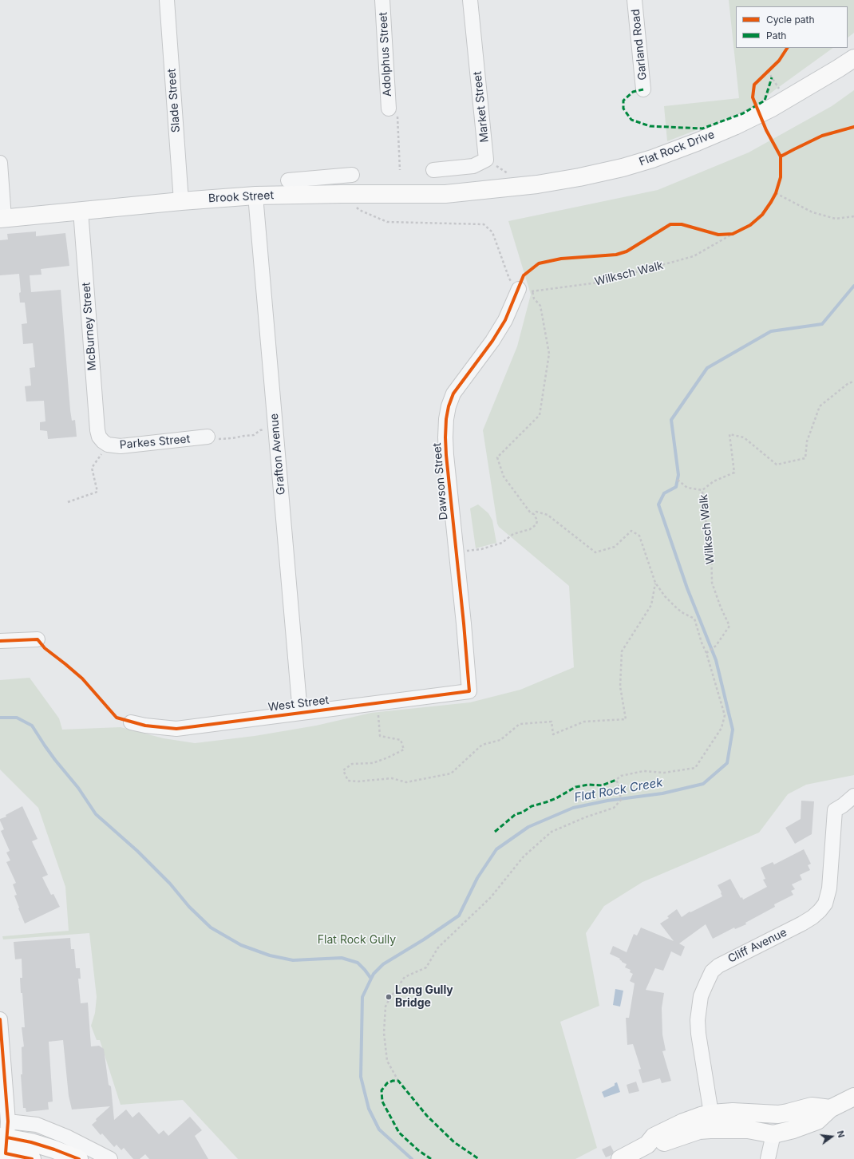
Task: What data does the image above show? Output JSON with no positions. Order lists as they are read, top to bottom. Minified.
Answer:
{"streets":{"main road":["Flat Rock Drive","Brook Street"],"street":["Garland Road","Adolphus Street","Slade Street","Market Street","McBurney Street","Parkes Street","Grafton Avenue","Dawson Street","West Street","Cliff Avenue"],"path":["Wilksch Walk"]},"crossings":[["Slade Street","Brook Street"],["Flat Rock Drive","Brook Street"],["Brook Street","McBurney Street"],["Brook Street","Grafton Avenue"],["Wilksch Walk","Dawson Street"],["McBurney Street","Parkes Street"],["Grafton Avenue","West Street"],["Dawson Street","West Street"]],"water":["Flat Rock Creek"],"parks":["Flat Rock Gully"],"places":["Long Gully Bridge"],"legend":["Cycle path","Path"],"north":"right"}
